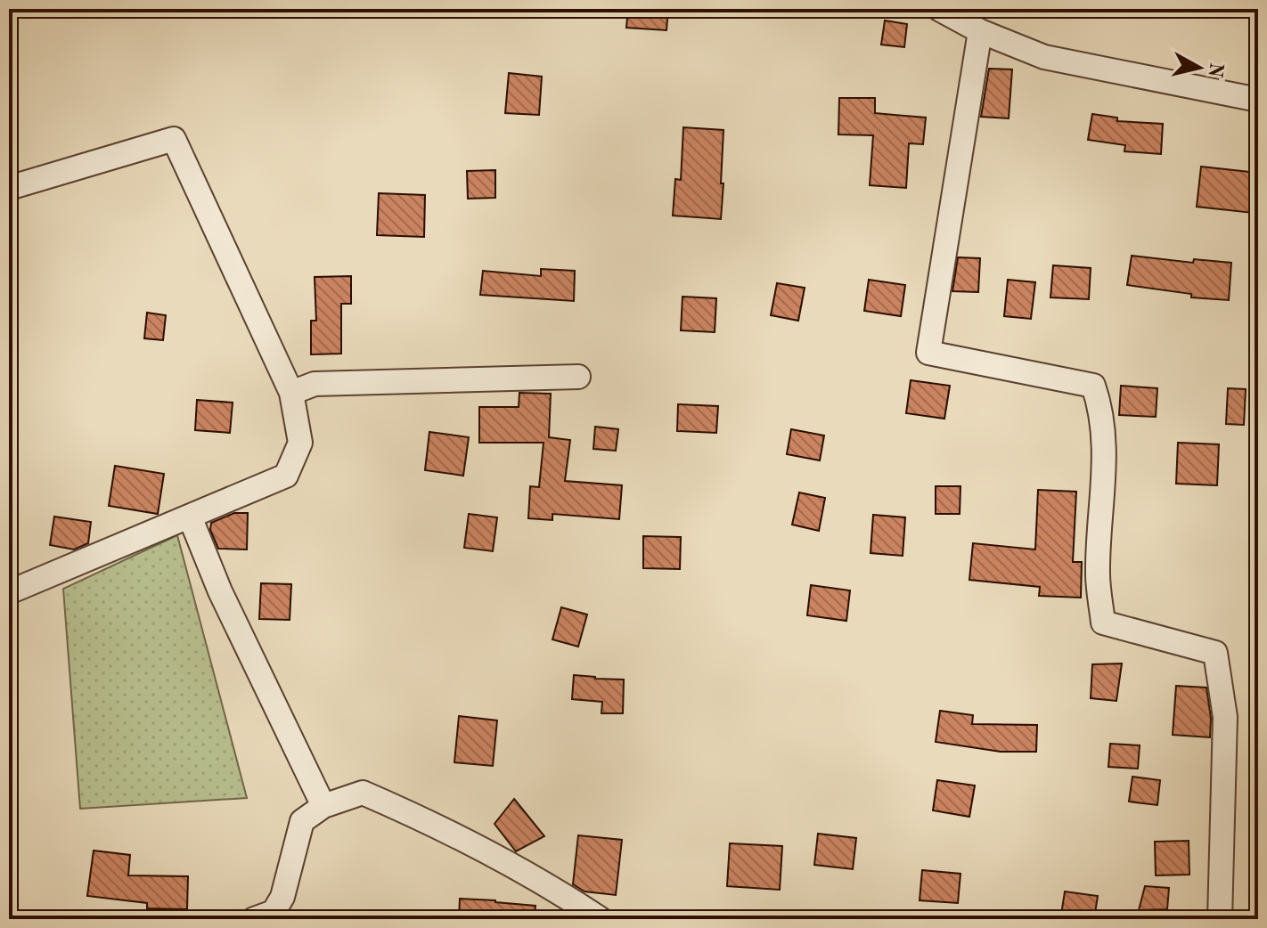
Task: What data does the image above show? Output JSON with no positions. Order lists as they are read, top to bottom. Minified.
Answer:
{"north":"right"}
